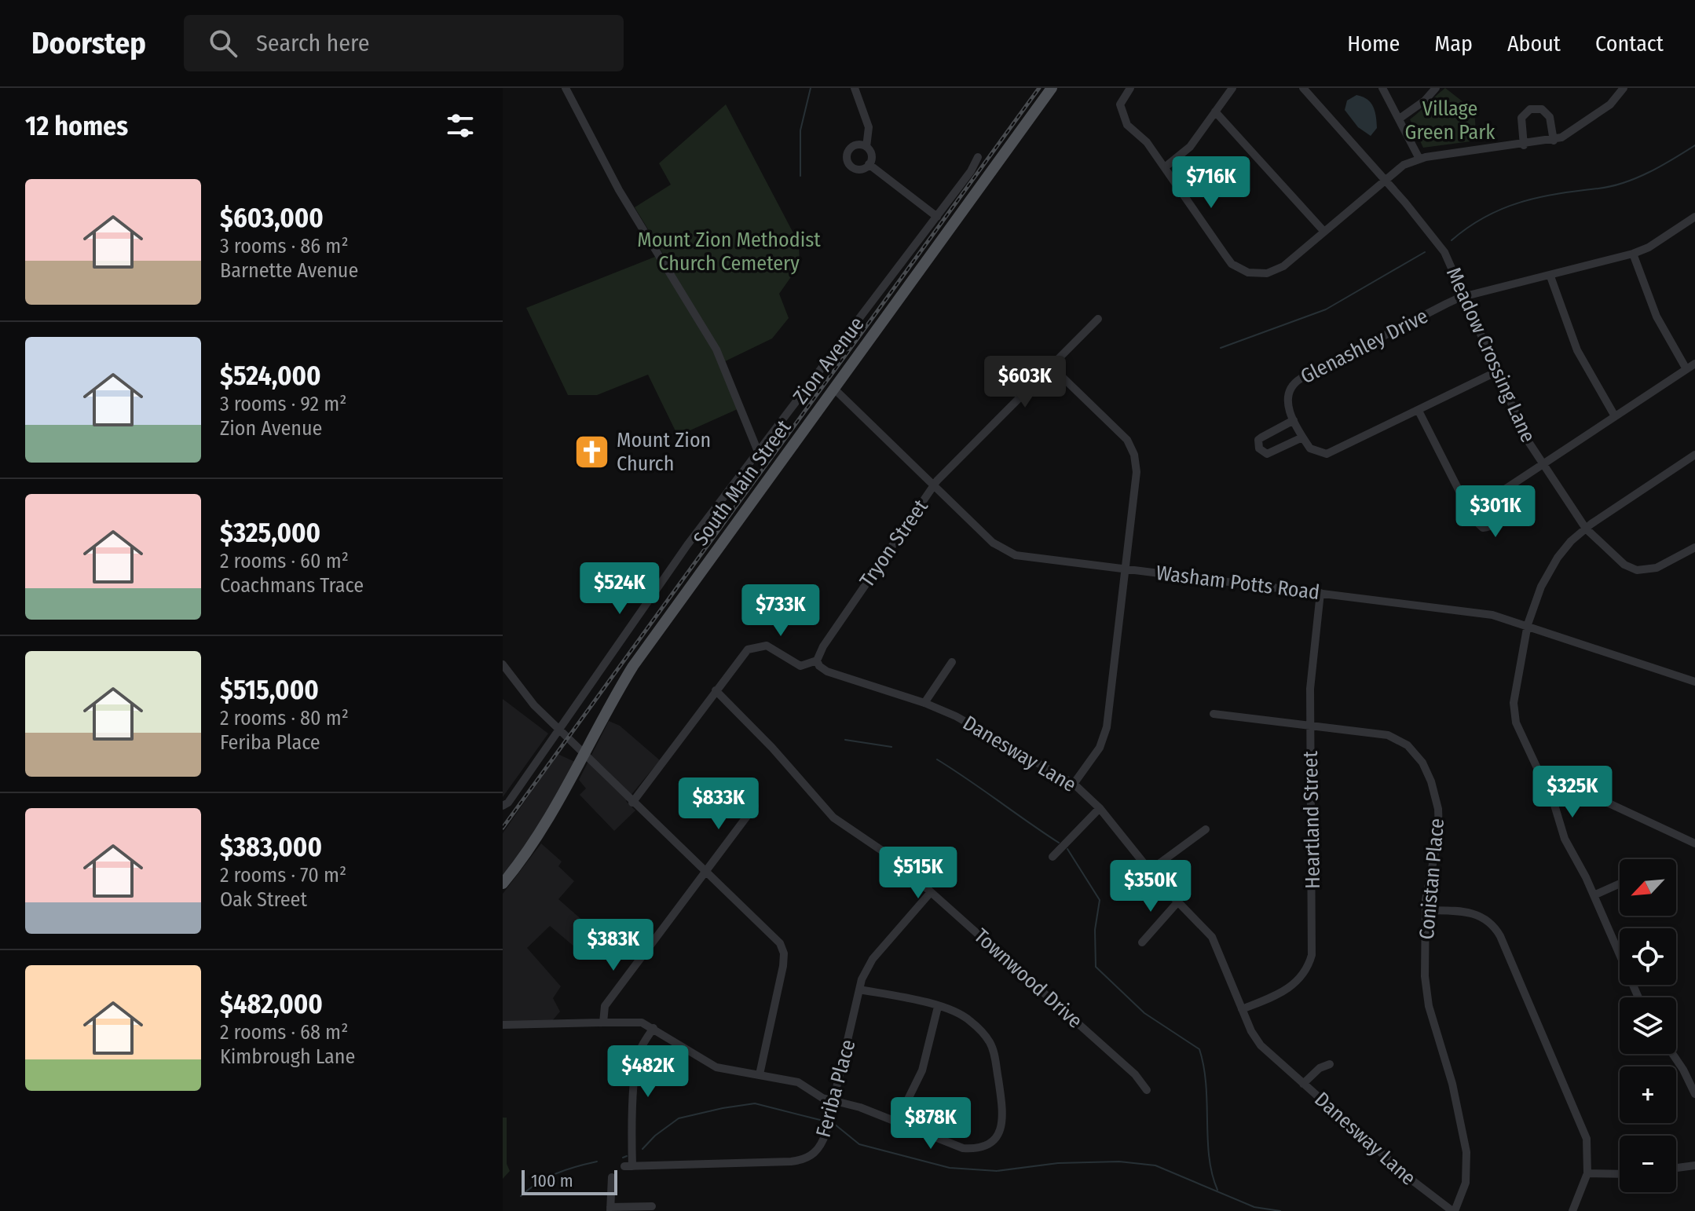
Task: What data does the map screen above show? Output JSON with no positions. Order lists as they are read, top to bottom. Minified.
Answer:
{"streets":{"main road":["South Main Street"],"street":["Glenashley Drive","Meadow Crossing Lane","Zion Avenue","Tryon Street","Washam Potts Road","Danesway Lane","Heartland Street","Conistan Place","Townwood Drive","Feriba Place"]},"crossings":[["Glenashley Drive","Meadow Crossing Lane"],["South Main Street","Washam Potts Road"],["Tryon Street","Washam Potts Road"],["Tryon Street","Danesway Lane"],["Washam Potts Road","Heartland Street"],["Danesway Lane","Heartland Street"],["Danesway Lane","Conistan Place"],["Heartland Street","Conistan Place"],["Townwood Drive","Feriba Place"]],"parks":["Village Green Park","Mount Zion Methodist Church Cemetery"],"places":{"church":["Mount Zion Church"]},"scale_bar":"100 m","north":"bottom left","page":{"header":"Doorstep","search":"Search here","nav":["Home","Map","About","Contact"],"heading":"12 homes","price":["$716K","$603K","$301K","$524K","$733K","$325K","$833K","$515K","$350K","$383K","$482K","$878K"],"list":[{"name":"$603,000","note":"3 rooms · 86 m² · Barnette Avenue"},{"name":"$524,000","note":"3 rooms · 92 m² · Zion Avenue"},{"name":"$325,000","note":"2 rooms · 60 m² · Coachmans Trace"},{"name":"$515,000","note":"2 rooms · 80 m² · Feriba Place"},{"name":"$383,000","note":"2 rooms · 70 m² · Oak Street"},{"name":"$482,000","note":"2 rooms · 68 m² · Kimbrough Lane"}],"map_buttons":["+","−"],"scale":"100 m"}}
